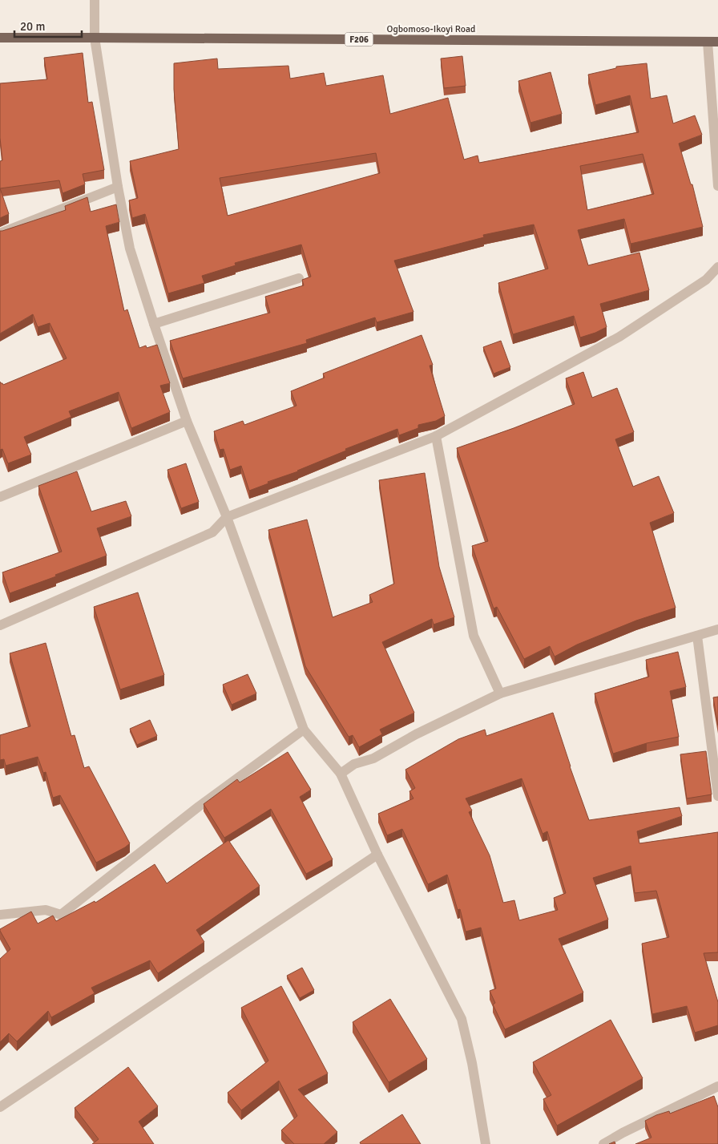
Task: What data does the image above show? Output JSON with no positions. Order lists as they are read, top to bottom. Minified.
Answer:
{"streets":{"main road":["Ogbomoso-Ikoyi Road","F206"]},"scale_bar":"20 m"}
